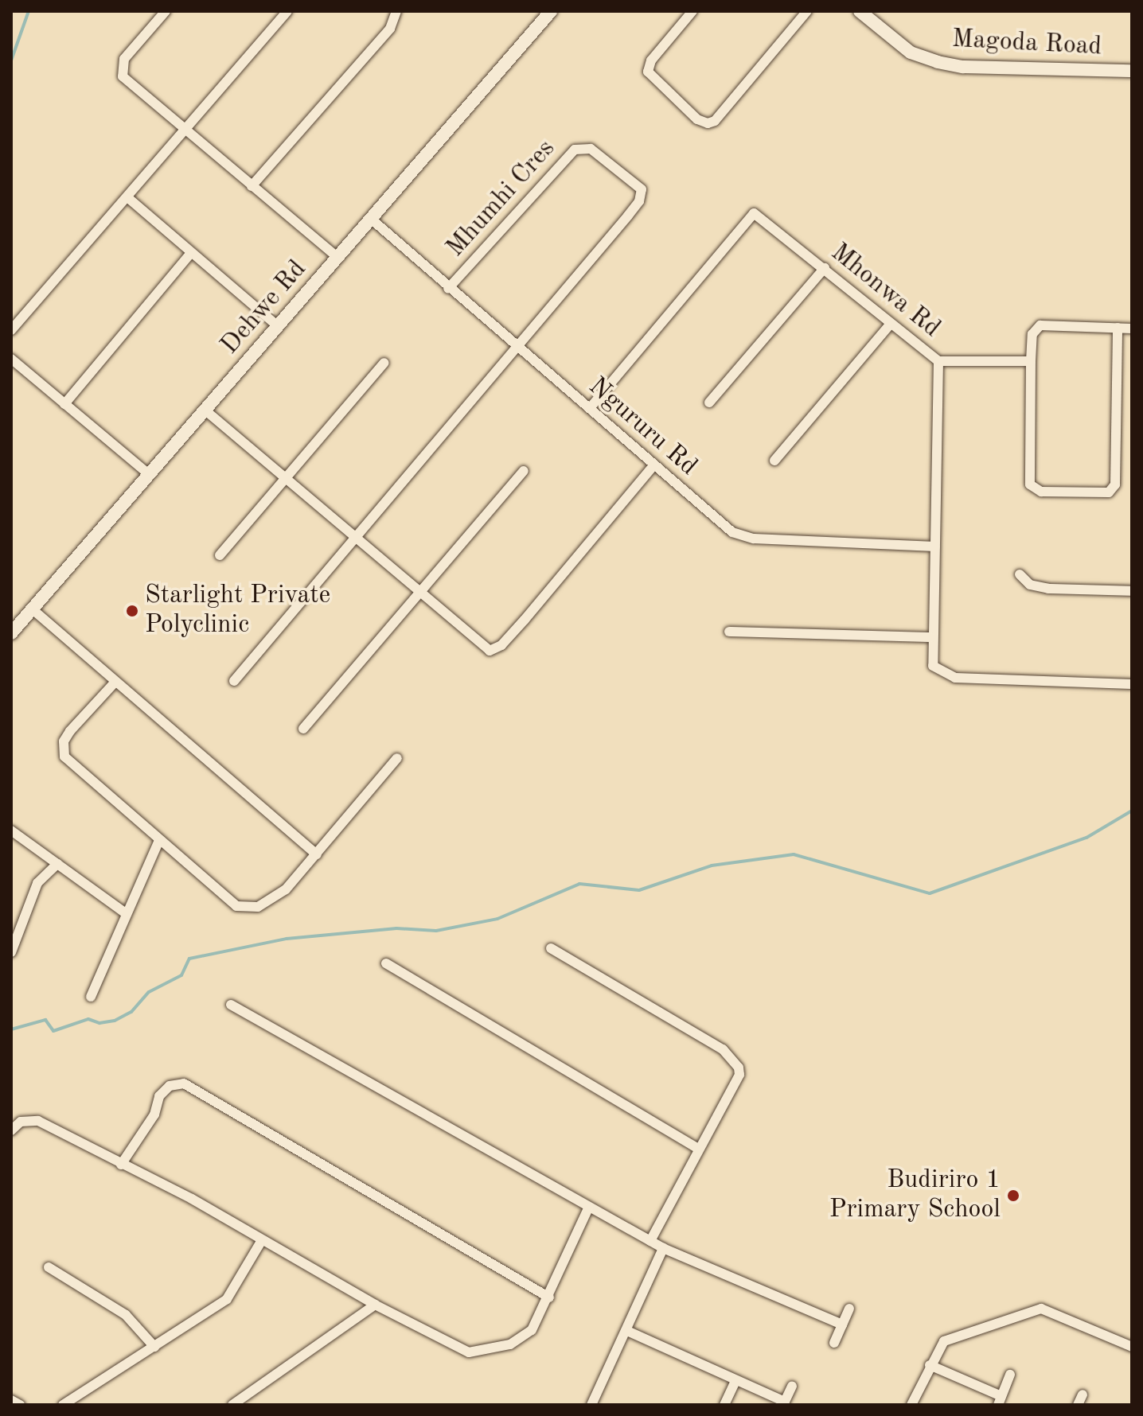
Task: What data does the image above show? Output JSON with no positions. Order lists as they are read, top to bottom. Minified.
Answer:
{"streets":{"street":["Magoda Road","Mhumhi Cres","Mhonwa Rd","Dehwe Rd","Ngururu Rd"]},"crossings":[["Mhumhi Cres","Ngururu Rd"],["Mhonwa Rd","Ngururu Rd"],["Dehwe Rd","Ngururu Rd"]],"places":["Starlight Private Polyclinic","Budiriro 1 Primary School"]}
